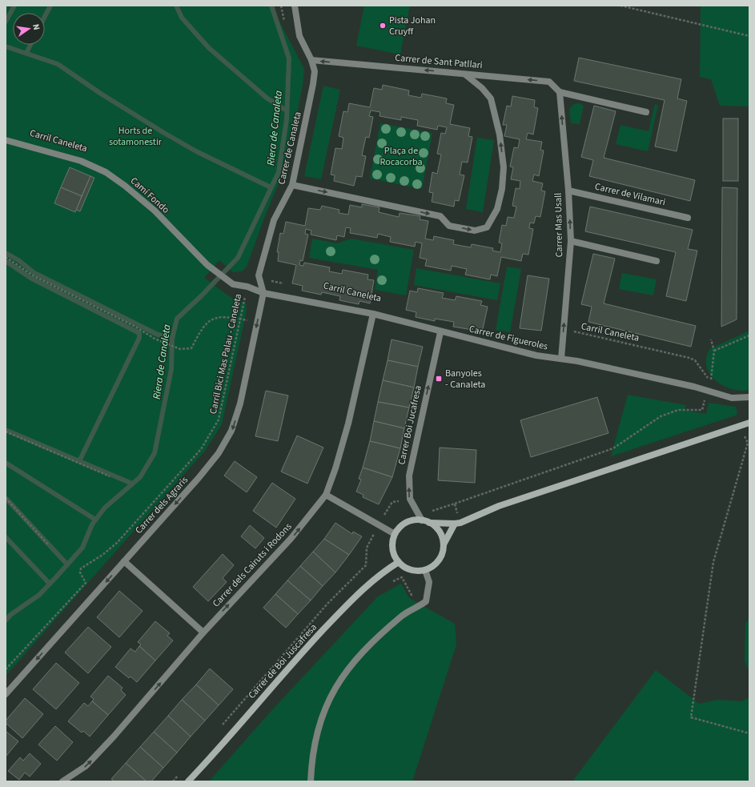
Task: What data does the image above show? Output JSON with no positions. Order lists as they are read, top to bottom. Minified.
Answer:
{"streets":{"street":["Carrer de Sant Patllari","Carrer de Canaleta","Carrer de Vilamari","Camí Fondo","Carrer Mas Usall","Carrer de Figueroles","Carrer Boi Jucafresa","Carrer dels Agraris","Carrer dels Cairuts i Rodons","Carrer de Boi Juscafresa"],"path":["Carril Caneleta","Carril Bici Mas Palau - Caneleta"]},"crossings":[["Carrer de Sant Patllari","Carrer de Canaleta"],["Carrer de Sant Patllari","Carrer Mas Usall"],["Carril Caneleta","Carrer Mas Usall"],["Carrer de Vilamari","Carrer Mas Usall"],["Camí Fondo","Carrer de Figueroles"],["Camí Fondo","Carril Bici Mas Palau - Caneleta"],["Camí Fondo","Carrer dels Agraris"],["Carrer Mas Usall","Carrer de Figueroles"],["Carrer de Figueroles","Carrer Boi Jucafresa"],["Carrer de Figueroles","Carrer dels Agraris"],["Carrer de Figueroles","Carrer dels Cairuts i Rodons"],["Carrer Boi Jucafresa","Carrer de Boi Juscafresa"]],"one_way":["Carrer de Sant Patllari","Carrer Mas Usall","Carrer Boi Jucafresa","Carrer dels Agraris","Carrer dels Cairuts i Rodons"],"water":["Riera de Canaleta"],"parks":["Horts de sotamonestir","Plaça de Rocacorba"],"places":{"other":["Pista Johan Cruyff"],"transit":["Banyoles - Canaleta"]},"north":"right"}
